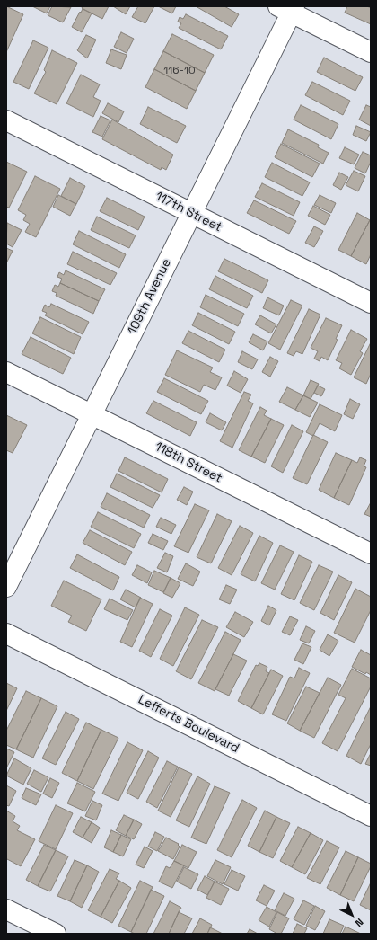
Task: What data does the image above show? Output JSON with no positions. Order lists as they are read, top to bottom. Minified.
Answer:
{"streets":{"street":["117th Street","109th Avenue","118th Street","Lefferts Boulevard"]},"crossings":[["117th Street","109th Avenue"],["109th Avenue","118th Street"]],"house_numbers":["116-10"],"north":"bottom right"}
